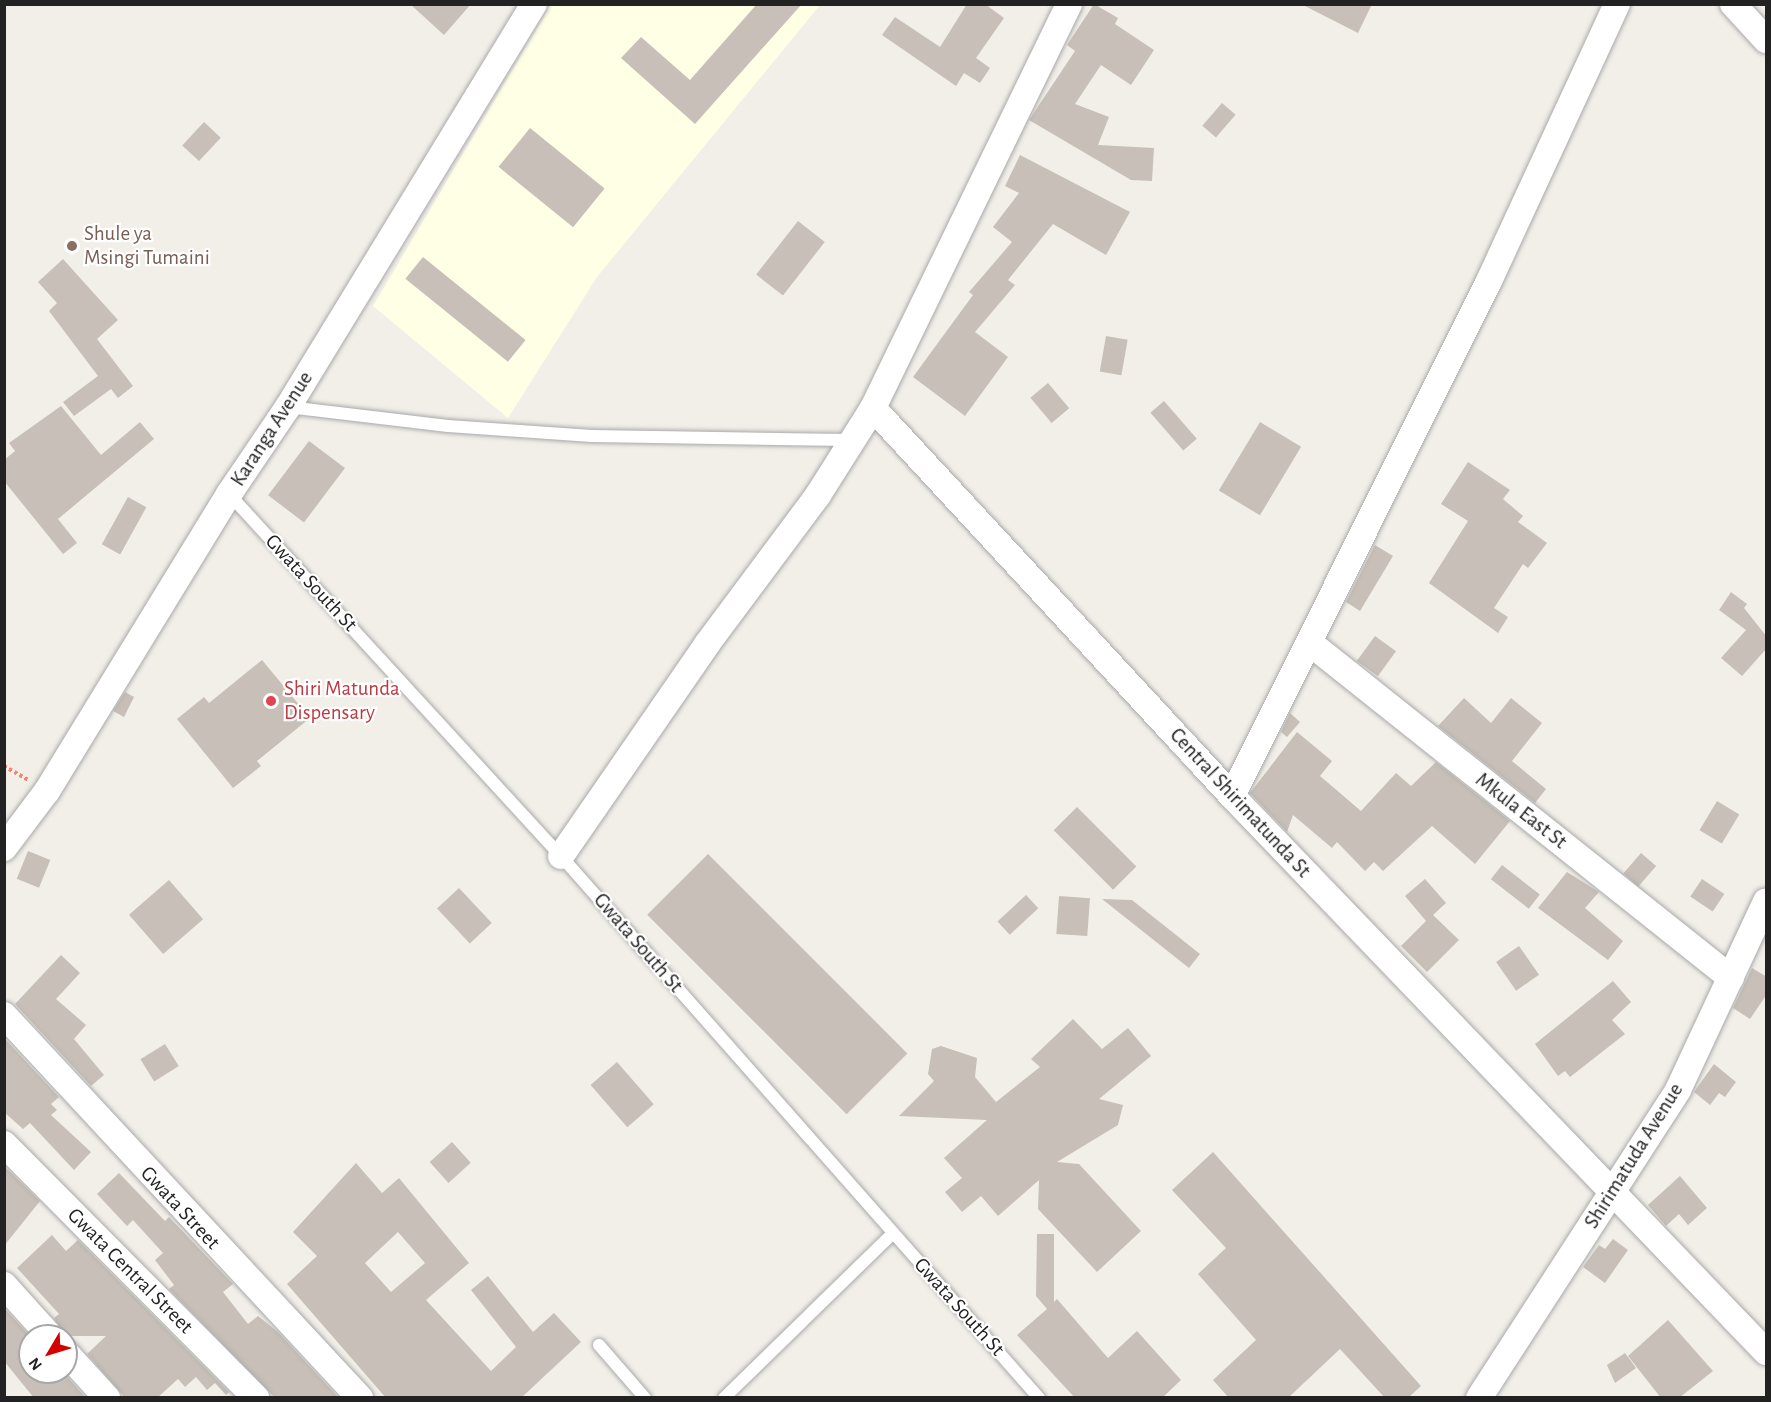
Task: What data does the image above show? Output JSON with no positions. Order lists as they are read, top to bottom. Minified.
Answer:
{"streets":{"street":["Karanga Avenue","Central Shirimatunda St","Mkula East St","Shirimatuda Avenue","Gwata Street","Gwata Central Street"],"lane":["Gwata South St"]},"crossings":[["Karanga Avenue","Gwata South St"],["Central Shirimatunda St","Shirimatuda Avenue"],["Mkula East St","Shirimatuda Avenue"]],"places":["Shule ya Msingi Tumaini","Shiri Matunda Dispensary"],"north":"bottom left"}
